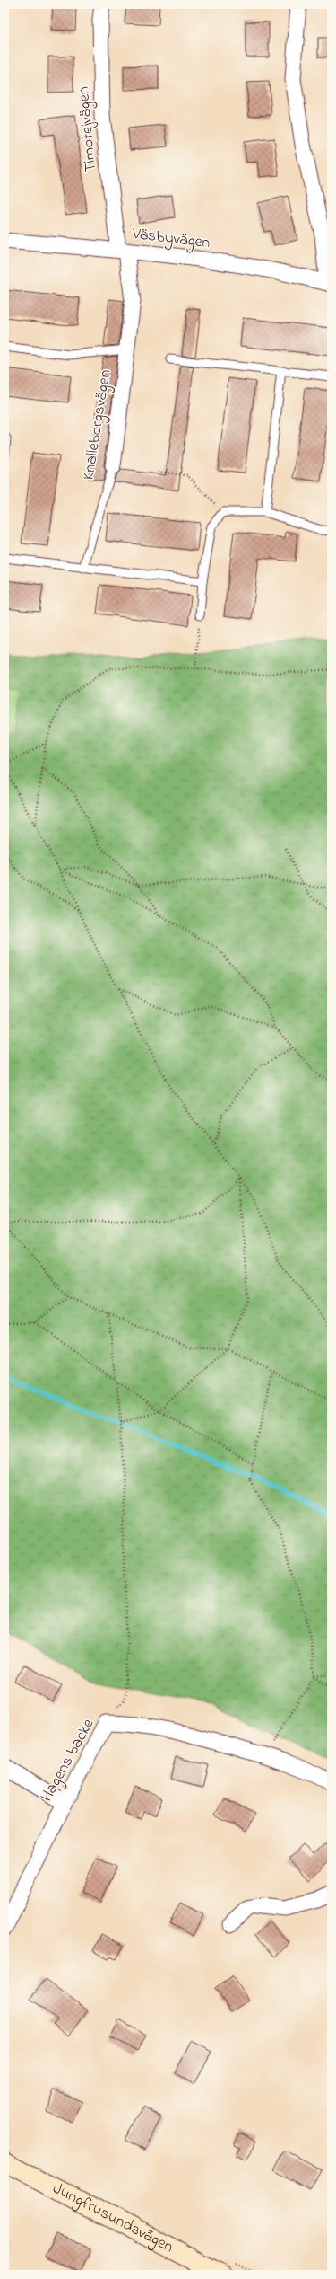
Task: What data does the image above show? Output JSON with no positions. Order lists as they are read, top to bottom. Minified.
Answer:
{"streets":{"street":["Timotejvägen","Väsbyvägen","Knalleborgsvägen","Hagens backe","Jungfrusundsvägen"]},"crossings":[["Timotejvägen","Väsbyvägen"],["Timotejvägen","Knalleborgsvägen"],["Väsbyvägen","Knalleborgsvägen"]]}
